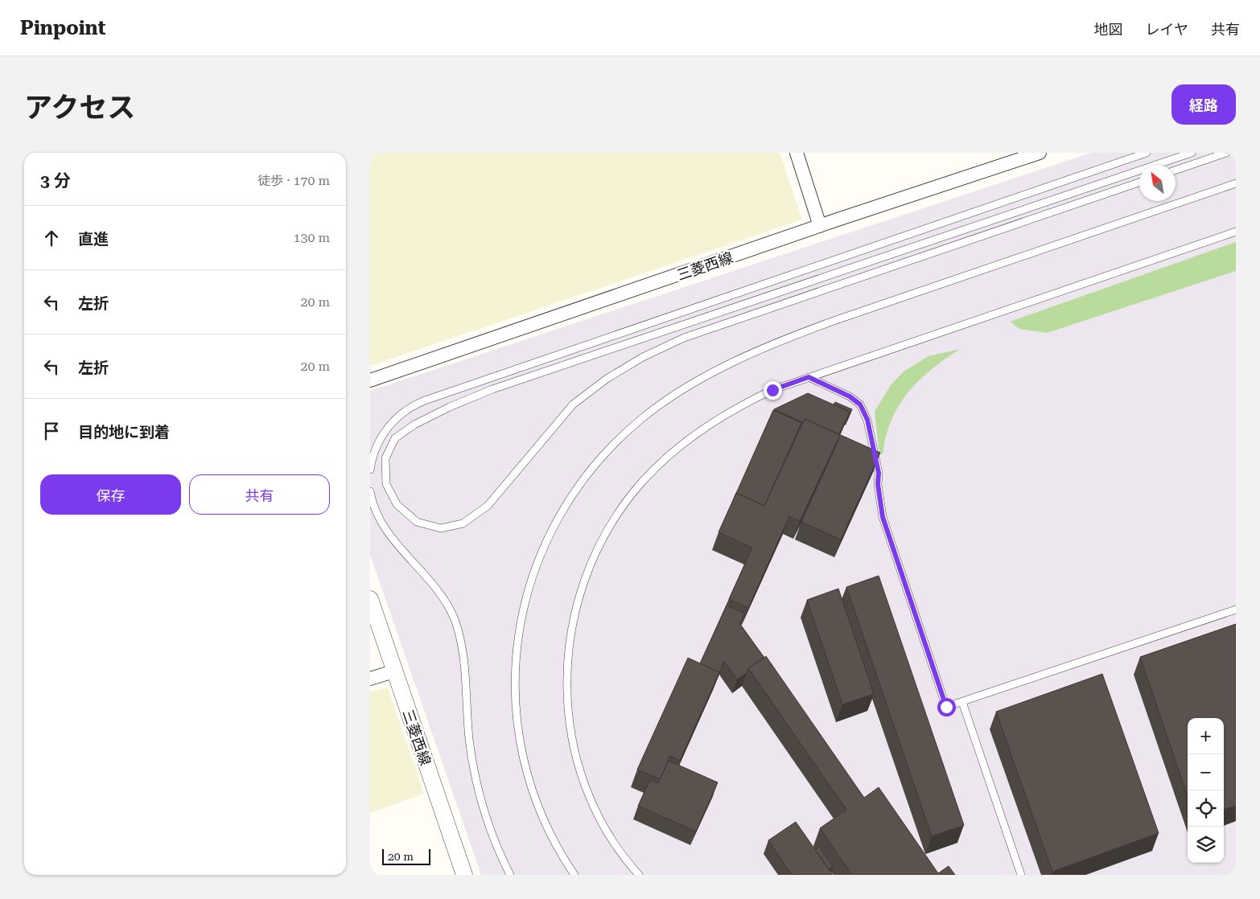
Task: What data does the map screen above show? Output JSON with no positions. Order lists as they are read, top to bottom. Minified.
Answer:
{"streets":{"street":["三菱西線"]},"scale_bar":"20 m","north":"top left","page":{"header":"Pinpoint","nav":["地図","レイヤ","共有"],"title":"アクセス","buttons":["経路",["保存","共有"]],"heading":["3 分","徒歩 · 170 m"],"list":[["直進","130 m"],["左折","20 m"],["左折","20 m"],"目的地に到着"],"map_buttons":["+","−"],"scale":"20 m"}}
